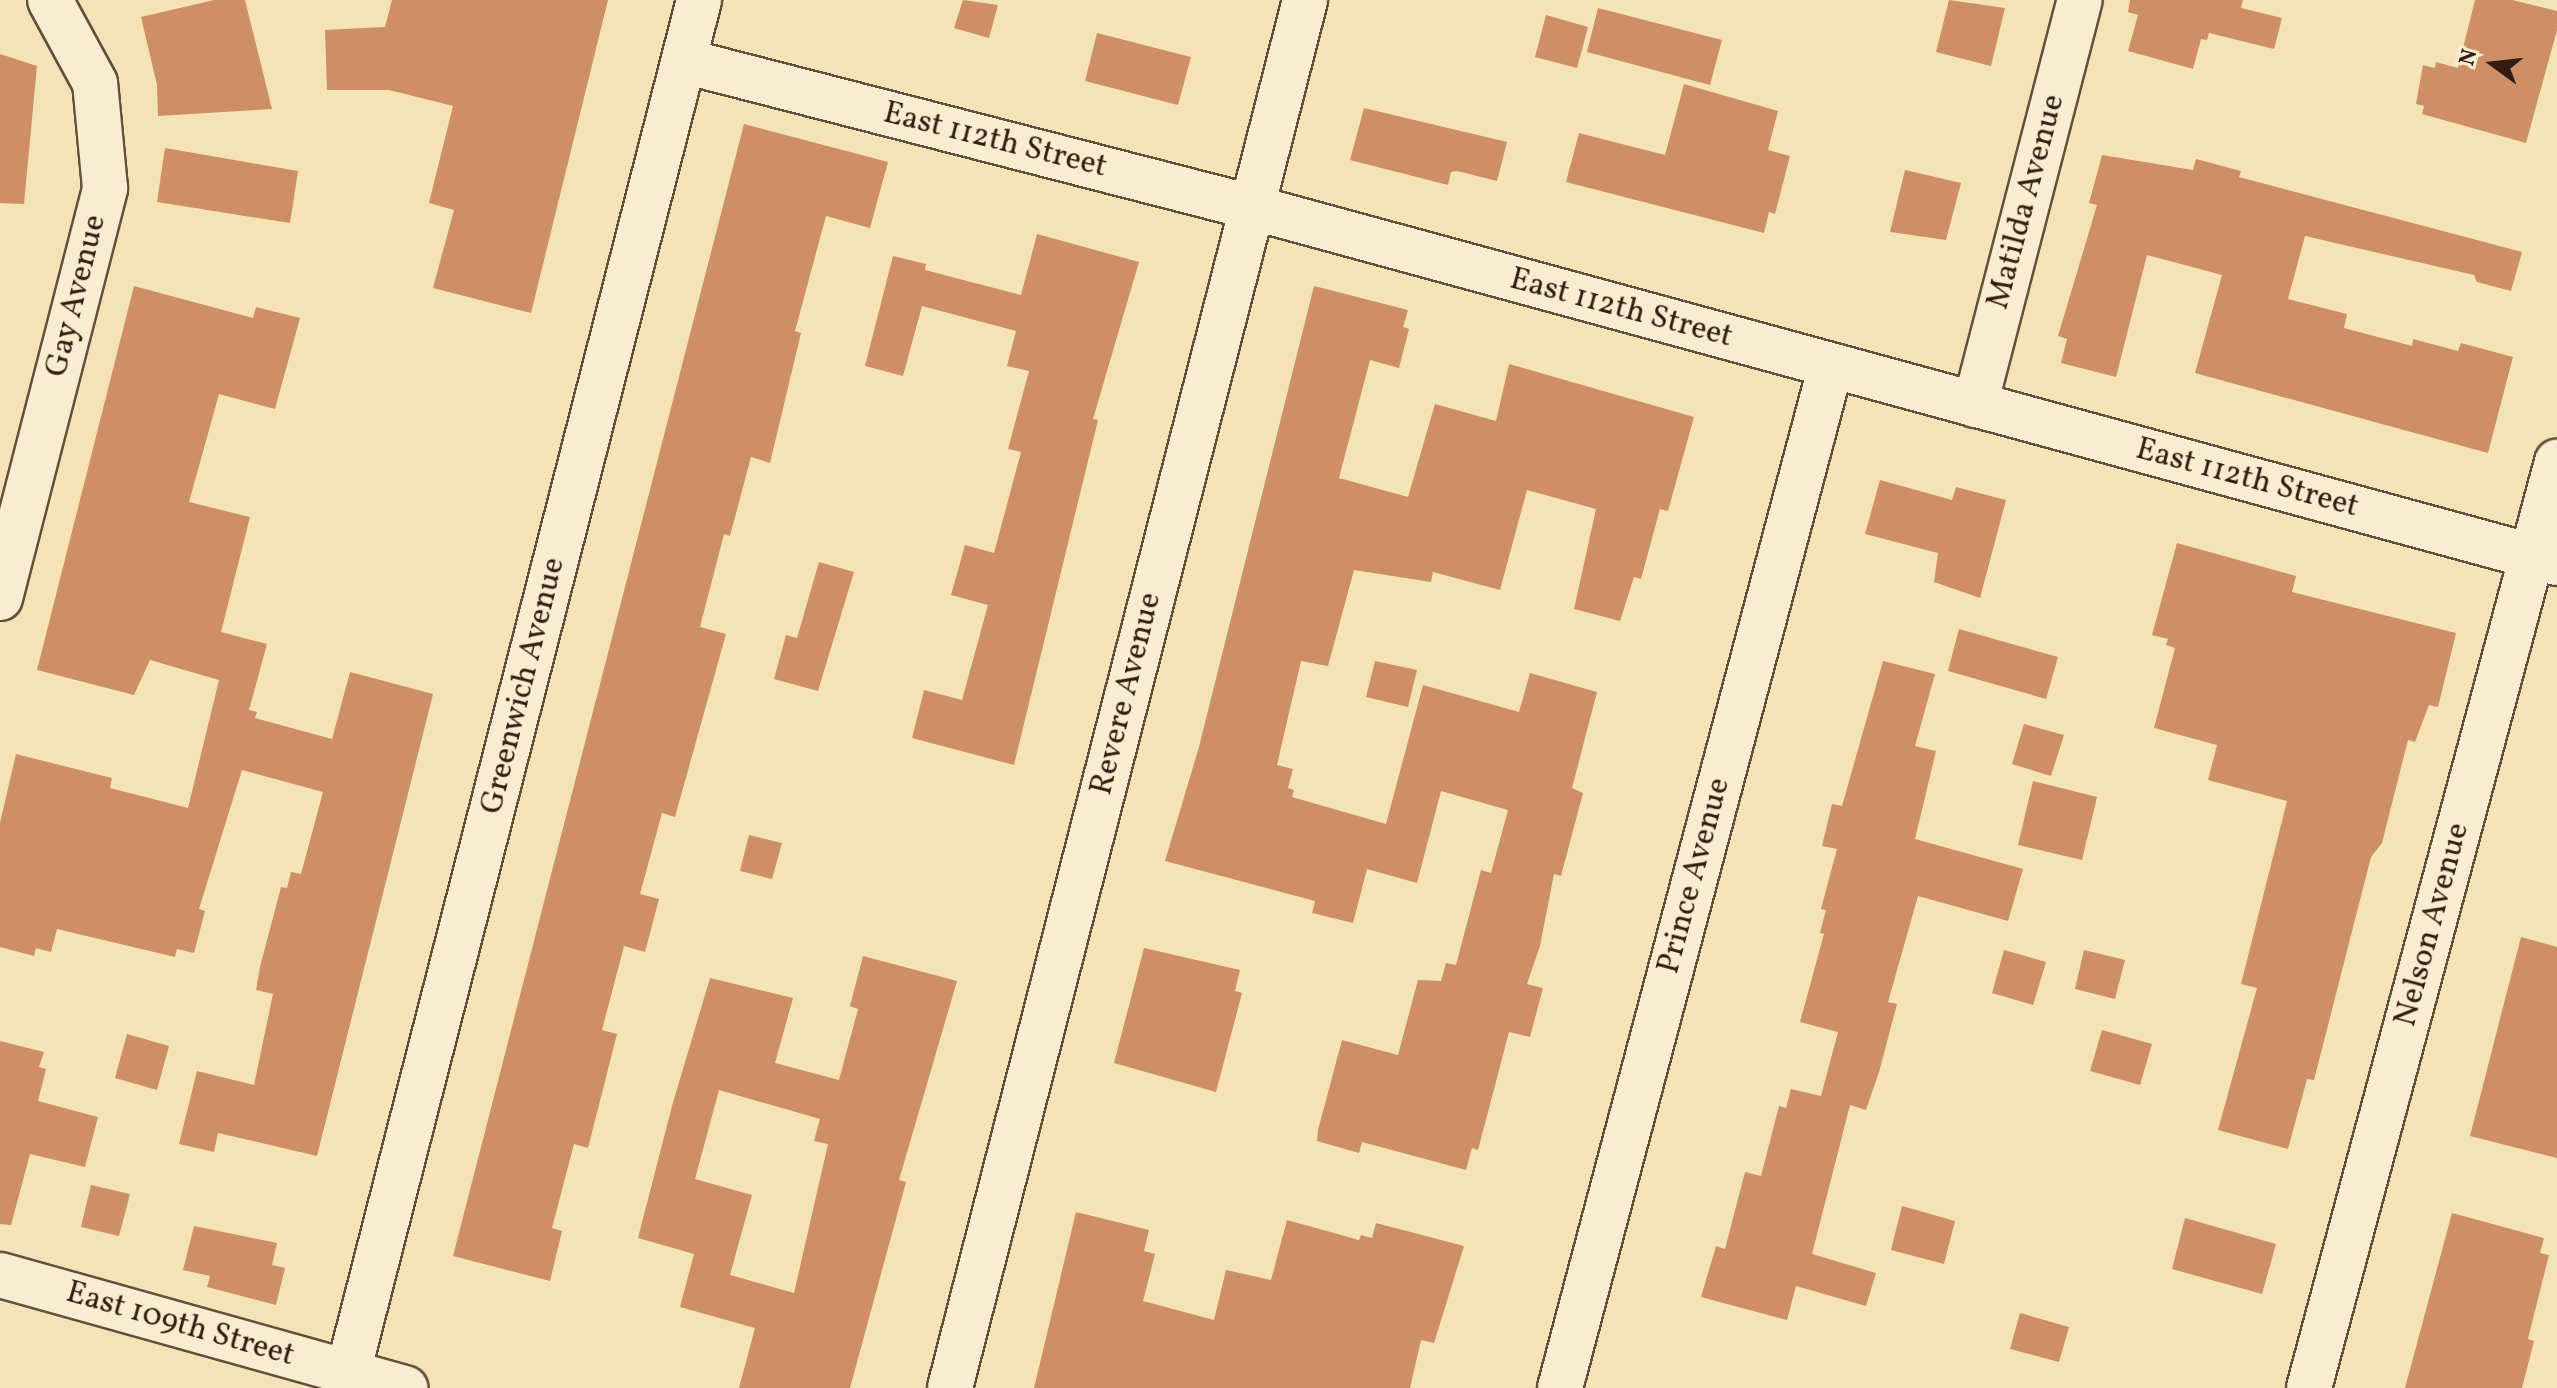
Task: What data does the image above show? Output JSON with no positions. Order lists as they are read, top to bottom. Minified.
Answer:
{"streets":{"street":["East 112th Street","Matilda Avenue","Gay Avenue","Greenwich Avenue","Revere Avenue","Prince Avenue","Nelson Avenue","East 109th Street"]},"crossings":[["East 112th Street","Matilda Avenue"],["East 112th Street","Greenwich Avenue"],["East 112th Street","Revere Avenue"],["East 112th Street","Prince Avenue"],["East 112th Street","Nelson Avenue"],["Greenwich Avenue","East 109th Street"]],"north":"left"}
